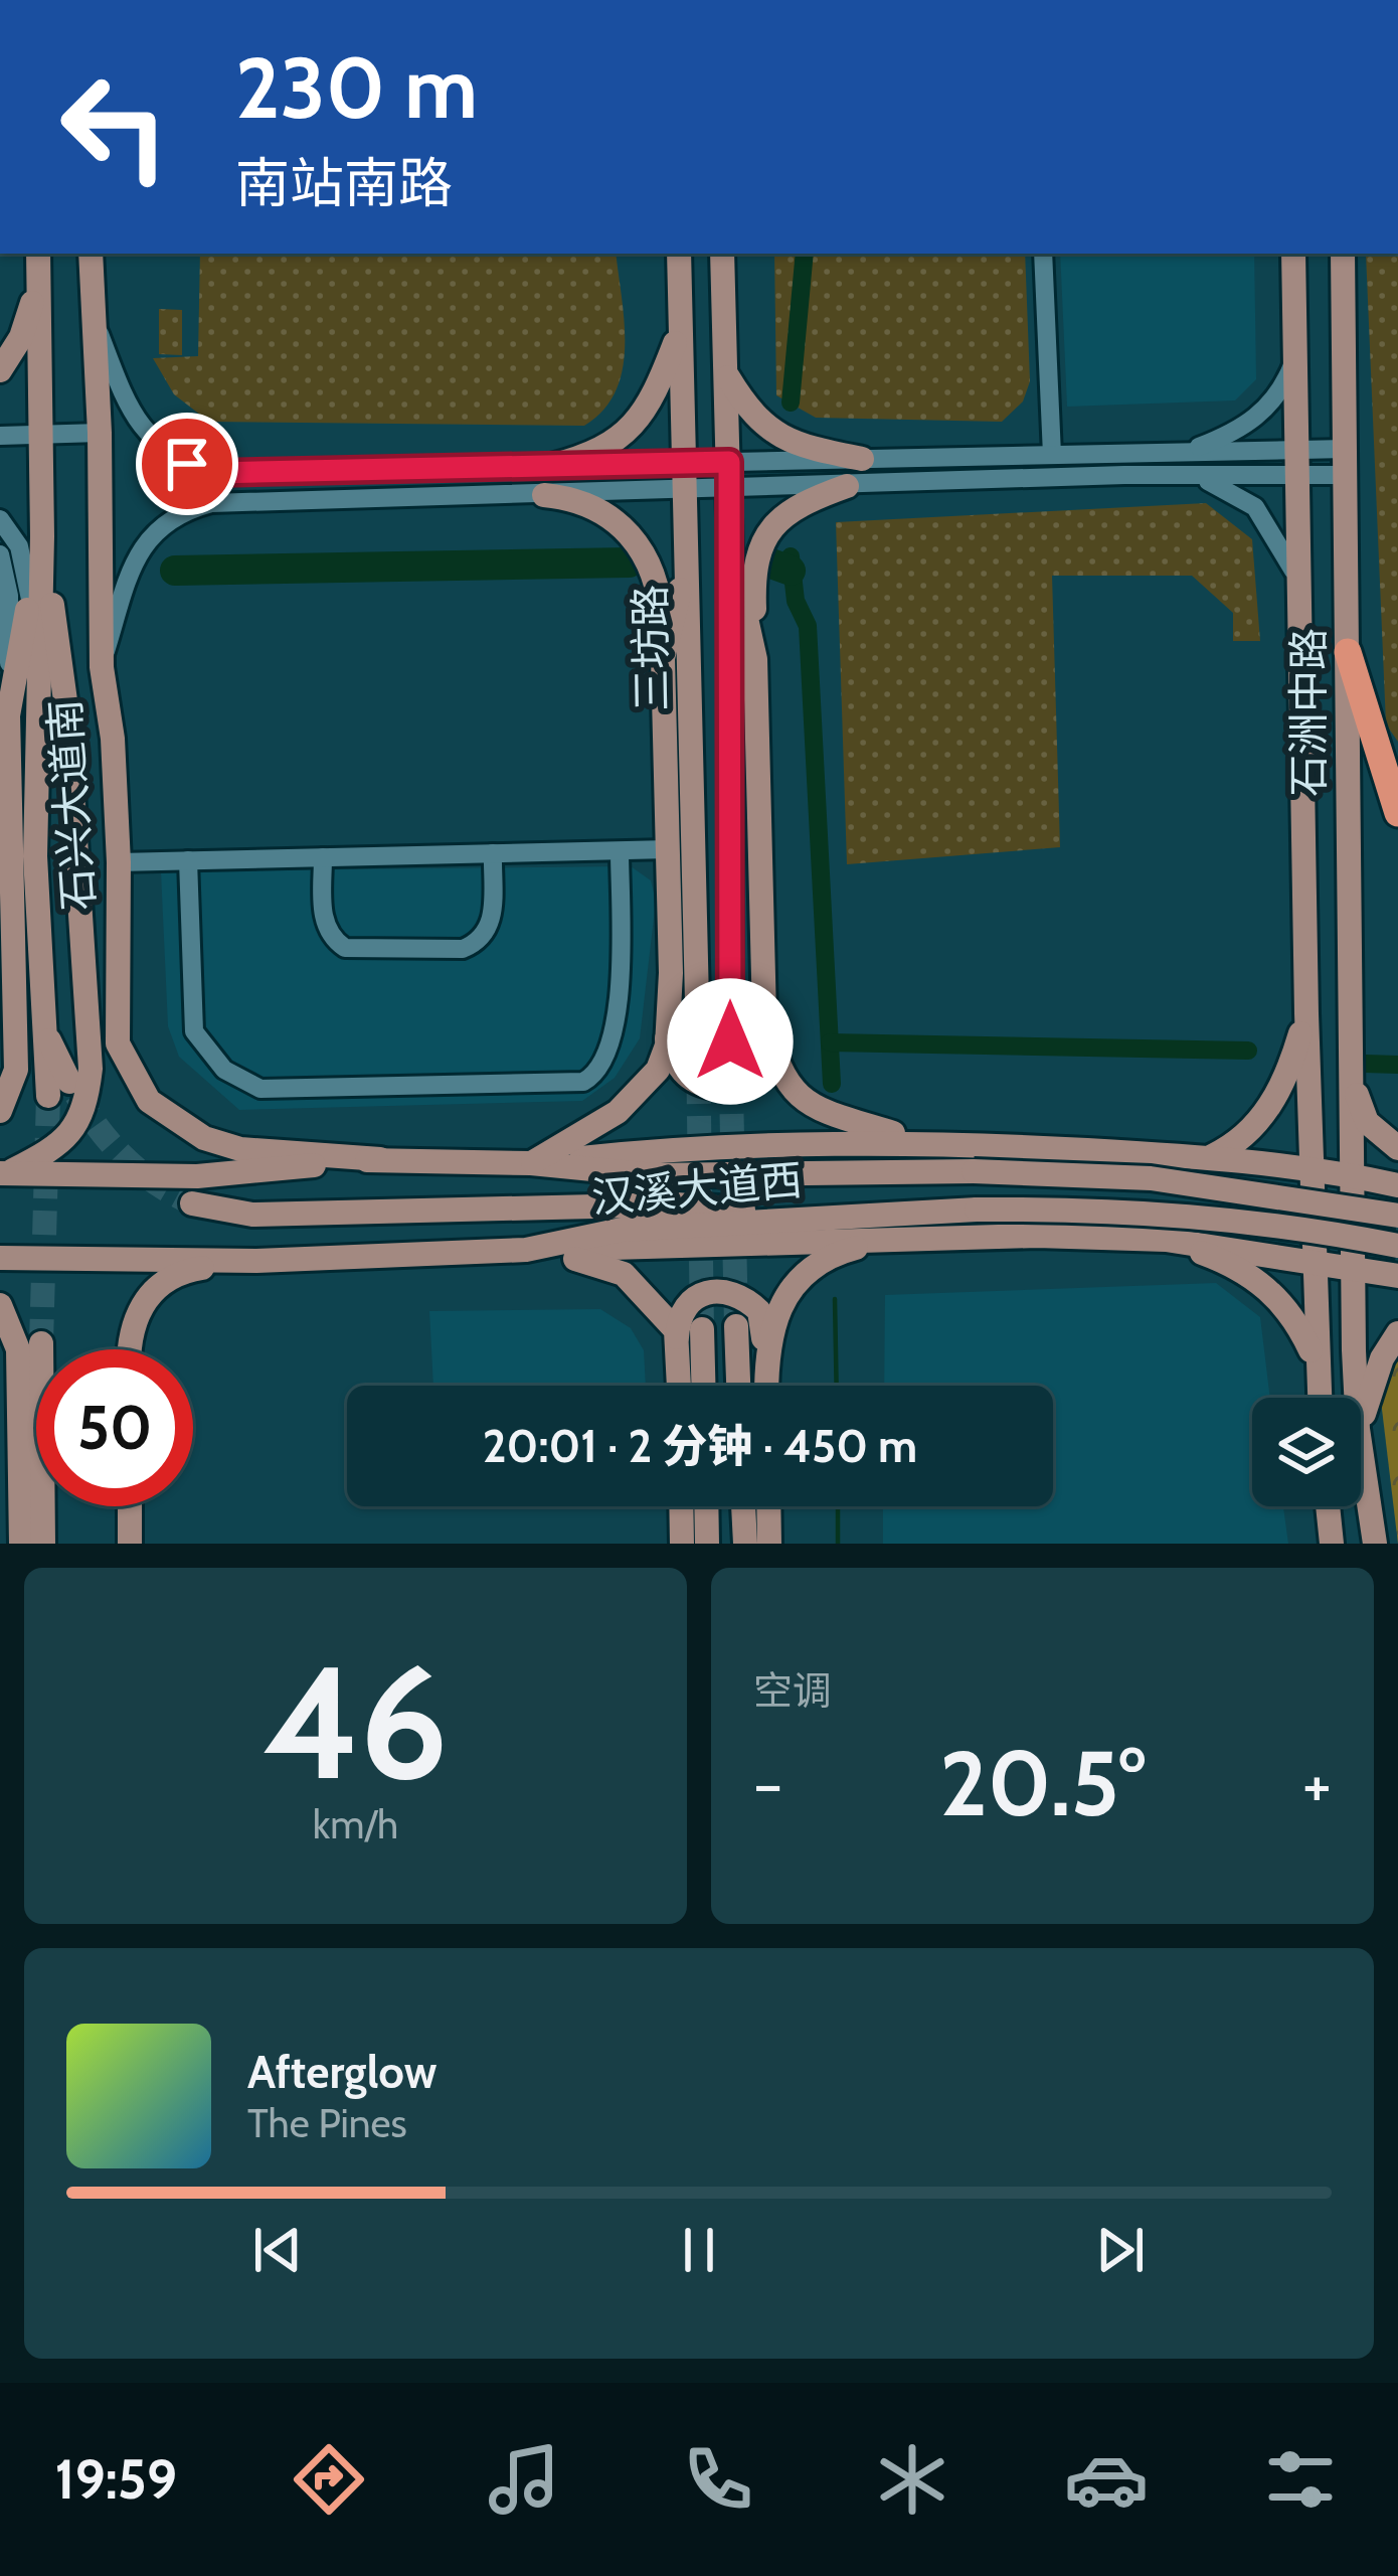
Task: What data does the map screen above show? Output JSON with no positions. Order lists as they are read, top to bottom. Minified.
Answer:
{"streets":{"main road":["三坊路","石洲中路","石兴大道南","汉溪大道西"]},"crossings":[["石兴大道南","汉溪大道西"]],"page":{"turn":["230 m","南站南路"],"limit":"50","trip":"20:01 · 2 分钟 · 450 m","tile":[["46","km/h"],"空调"],"heat":["−","20.5°","+"],"song":["Afterglow","The Pines"],"tabs":"19:59"}}
